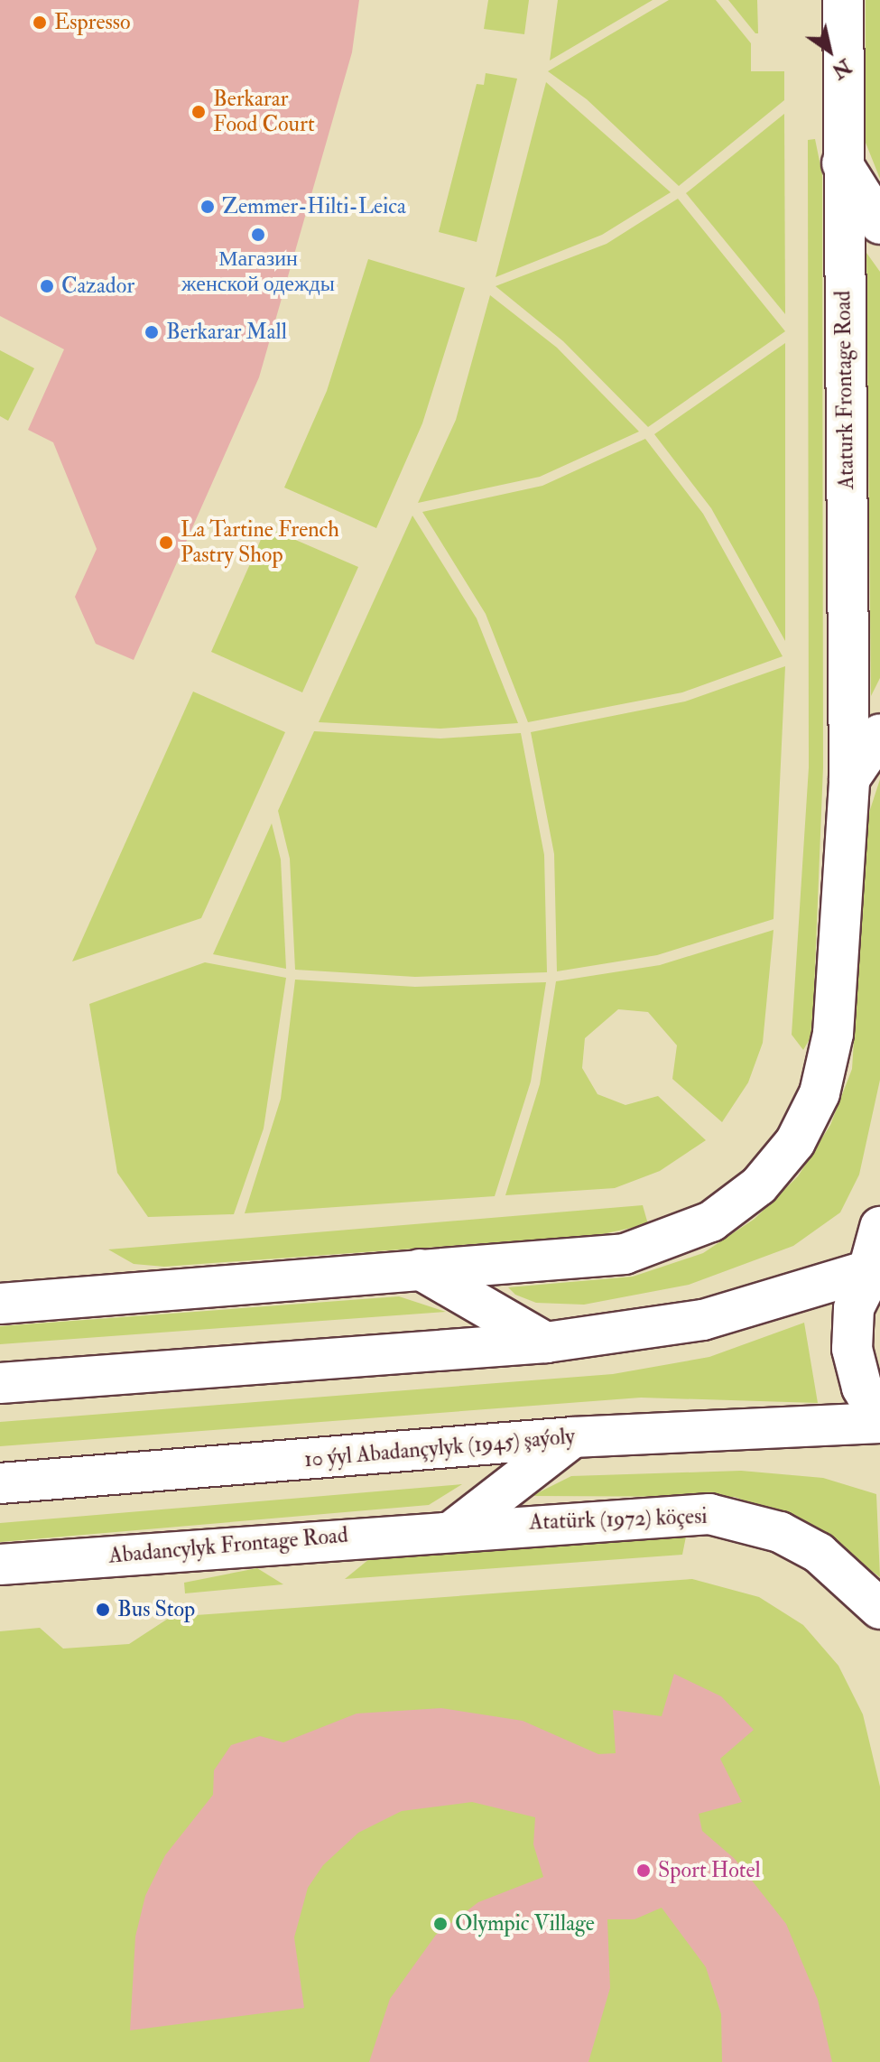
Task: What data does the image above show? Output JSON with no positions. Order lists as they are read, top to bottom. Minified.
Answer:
{"streets":{"street":["Ataturk Frontage Road","10 ýyl Abadançylyk (1945) şaýoly","Atatürk (1972) köçesi","Abadancylyk Frontage Road"]},"crossings":[["Atatürk (1972) köçesi","Abadancylyk Frontage Road"]],"places":["Espresso","Berkarar Food Court","Zemmer-Hilti-Leica","Магазин женской одежды","Cazador","Berkarar Mall","La Tartine French Pastry Shop","Bus Stop","Sport Hotel","Olympic Village"],"north":"bottom right"}
